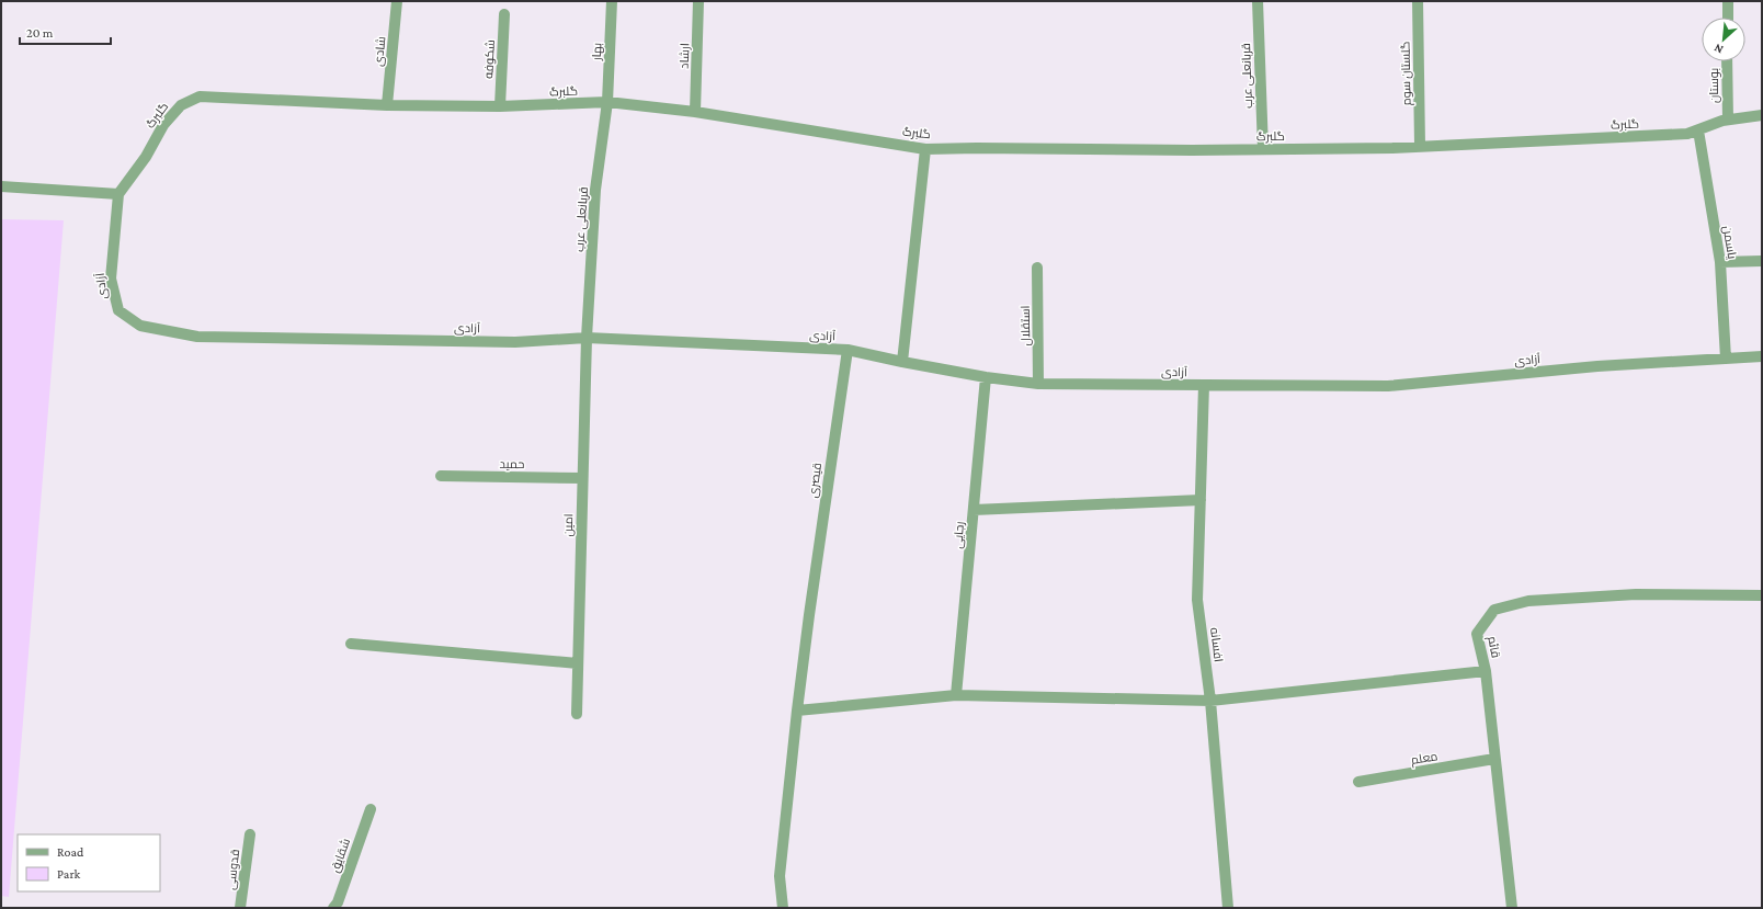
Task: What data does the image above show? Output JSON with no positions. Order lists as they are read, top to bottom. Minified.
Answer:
{"streets":{"street":["شادی","بهار","ارشاد","شکوفه","گلستان سوم","قربانعلی عرب","بوستان","گلبرگ","یاسمن","آزادی","استقلال","حمید","قیصری","امین","رجایی","افسانه","قائم","معلم","شقایق","قدوسی"]},"crossings":[["شادی","گلبرگ"],["بهار","قربانعلی عرب"],["بهار","گلبرگ"],["ارشاد","گلبرگ"],["شکوفه","گلبرگ"],["گلستان سوم","گلبرگ"],["قربانعلی عرب","گلبرگ"],["قربانعلی عرب","آزادی"],["قربانعلی عرب","امین"],["بوستان","گلبرگ"],["گلبرگ","یاسمن"],["گلبرگ","آزادی"],["یاسمن","آزادی"],["آزادی","استقلال"],["آزادی","قیصری"],["آزادی","امین"],["آزادی","رجایی"],["آزادی","افسانه"],["حمید","امین"],["قائم","معلم"]],"legend":["Road","Park"],"scale_bar":"20 m","north":"bottom left"}
